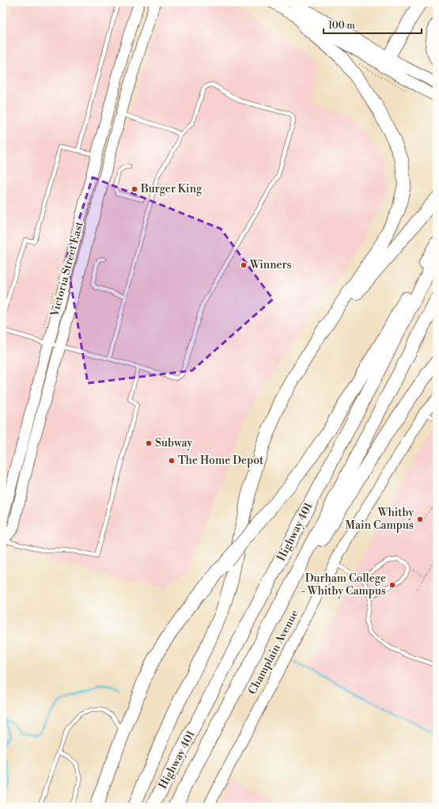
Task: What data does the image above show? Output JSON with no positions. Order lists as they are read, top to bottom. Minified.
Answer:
{"streets":{"highway":["Highway 401"],"main road":["Victoria Street East","Champlain Avenue"]},"places":["Burger King","Winners","Subway","The Home Depot","Whitby Main Campus","Durham College - Whitby Campus"],"scale_bar":"100 m"}
